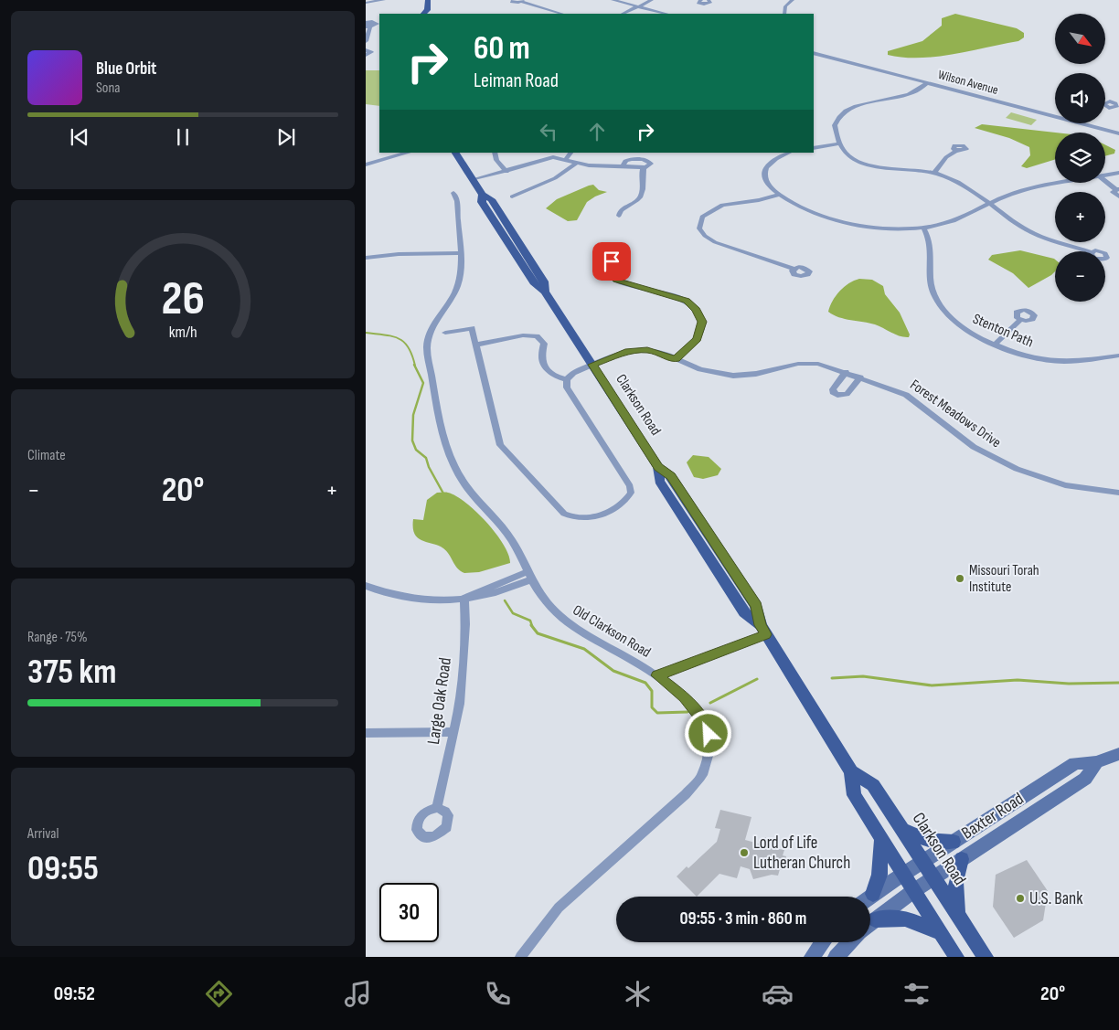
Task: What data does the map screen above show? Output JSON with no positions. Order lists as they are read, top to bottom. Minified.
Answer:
{"streets":{"main road":["Clarkson Road","Baxter Road"],"street":["Wilson Avenue","Stenton Path","Forest Meadows Drive","Old Clarkson Road","Large Oak Road"]},"crossings":[["Clarkson Road","Forest Meadows Drive"],["Clarkson Road","Baxter Road"]],"places":["Missouri Torah Institute","Lord of Life Lutheran Church","U.S. Bank"],"north":"bottom right","page":{"map_buttons":["+","−"],"turn":["60 m","Leiman Road"],"song":["Blue Orbit","Sona"],"tile":["Climate",["Range · 75%","375 km"],["Arrival","09:55"]],"heat":["−","20°","+"],"limit":"30","trip":"09:55 · 3 min · 860 m","tabs":["09:52","20°"],"gauge":["26","km/h"]}}
